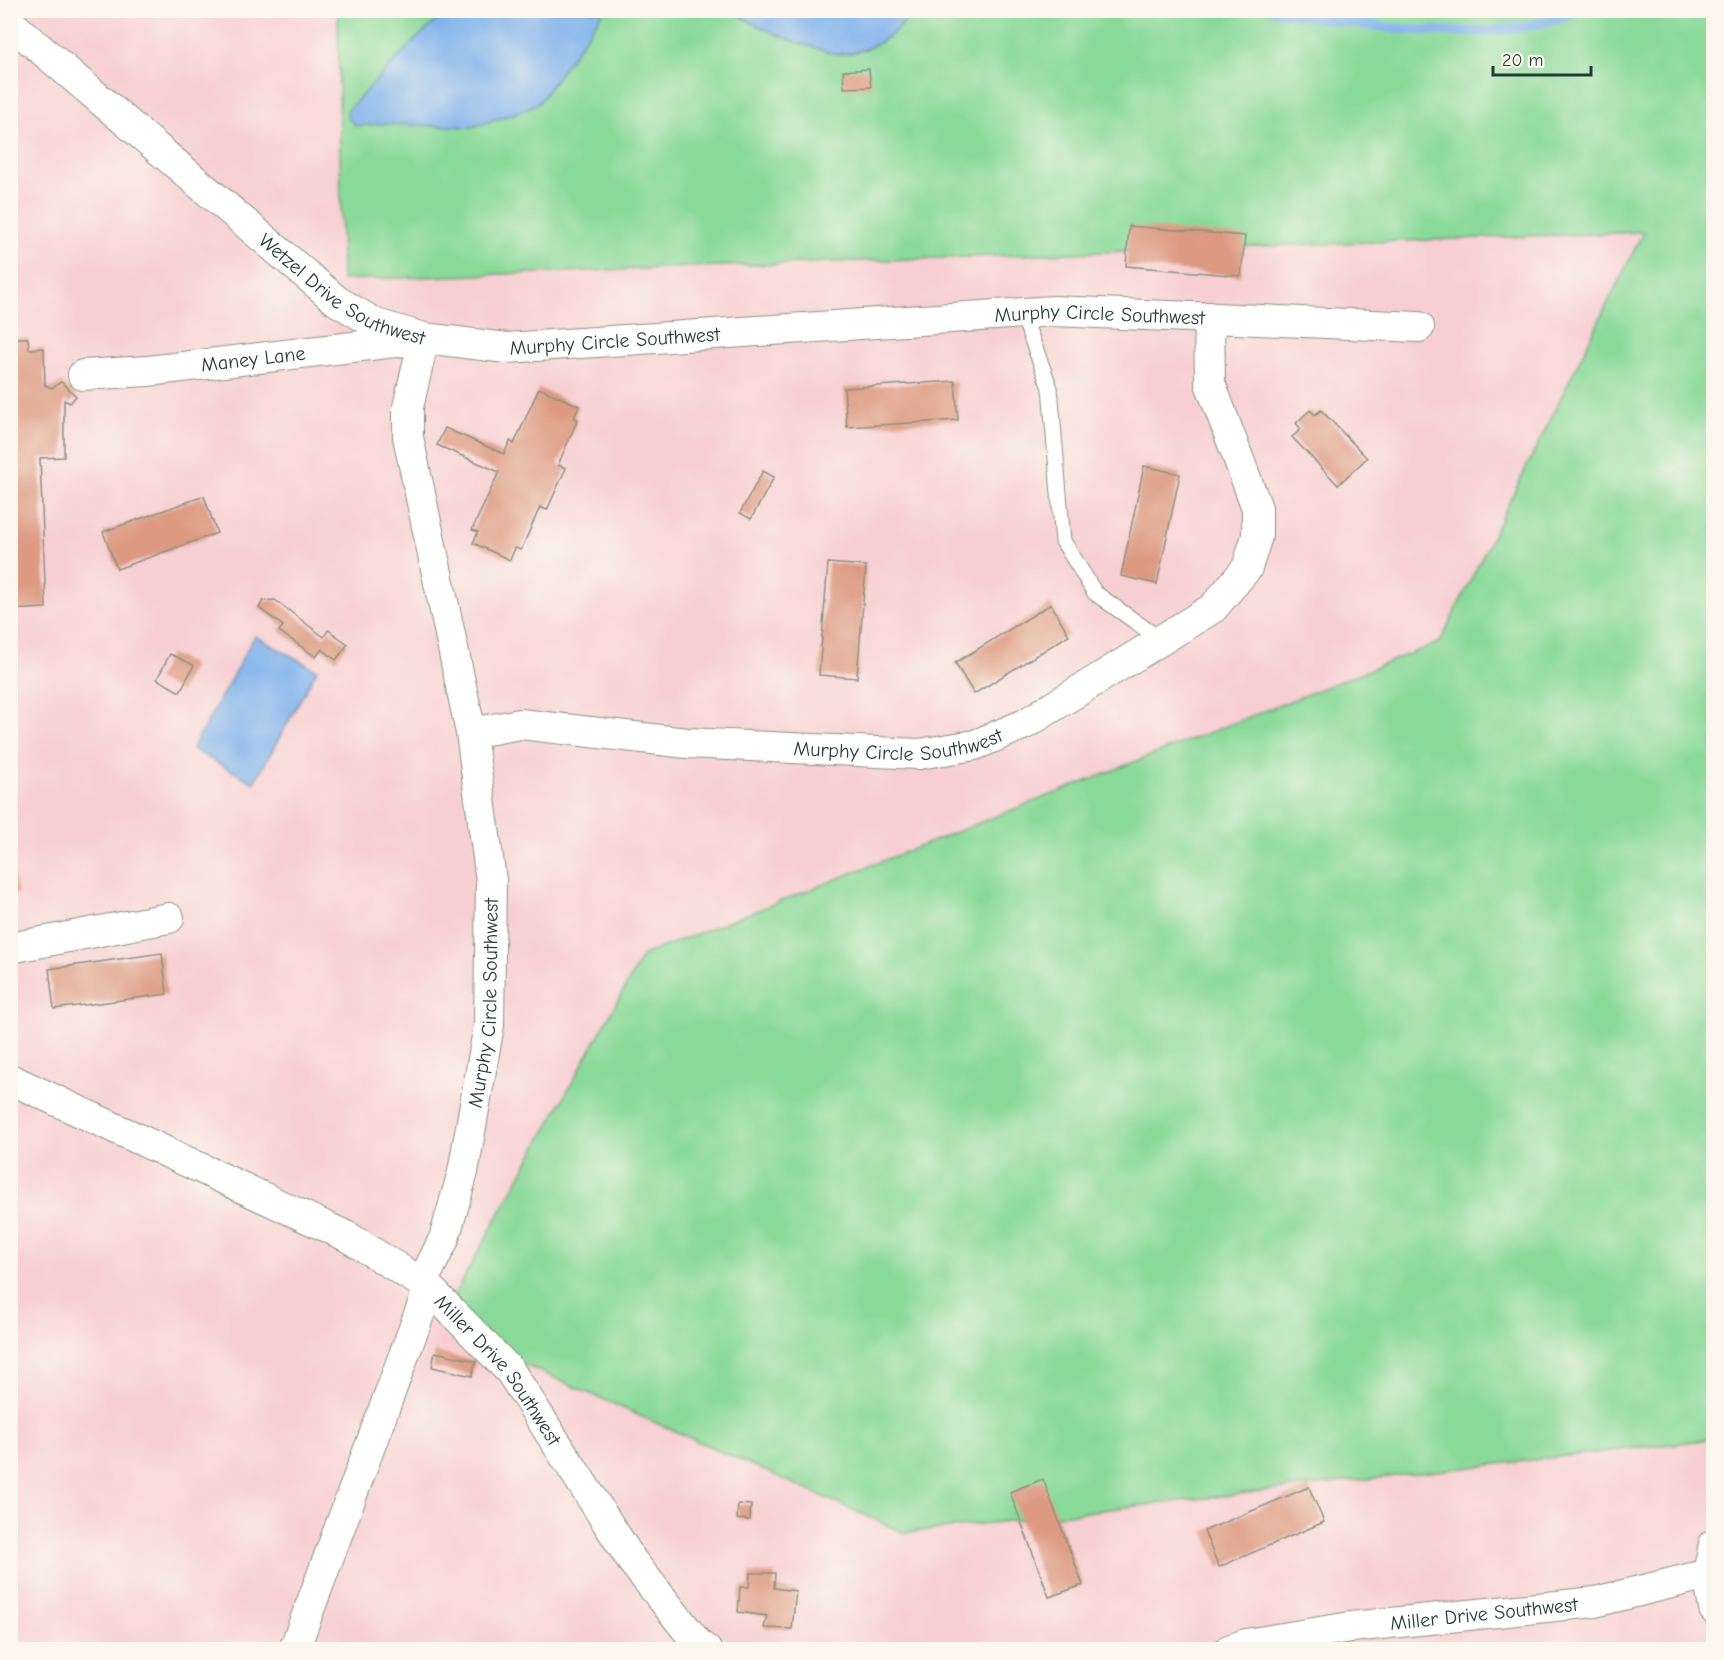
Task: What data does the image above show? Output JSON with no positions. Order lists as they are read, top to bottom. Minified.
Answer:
{"streets":{"street":["Wetzel Drive Southwest","Murphy Circle Southwest","Maney Lane","Miller Drive Southwest"]},"crossings":[["Wetzel Drive Southwest","Murphy Circle Southwest"],["Wetzel Drive Southwest","Maney Lane"],["Murphy Circle Southwest","Maney Lane"]],"scale_bar":"20 m"}
